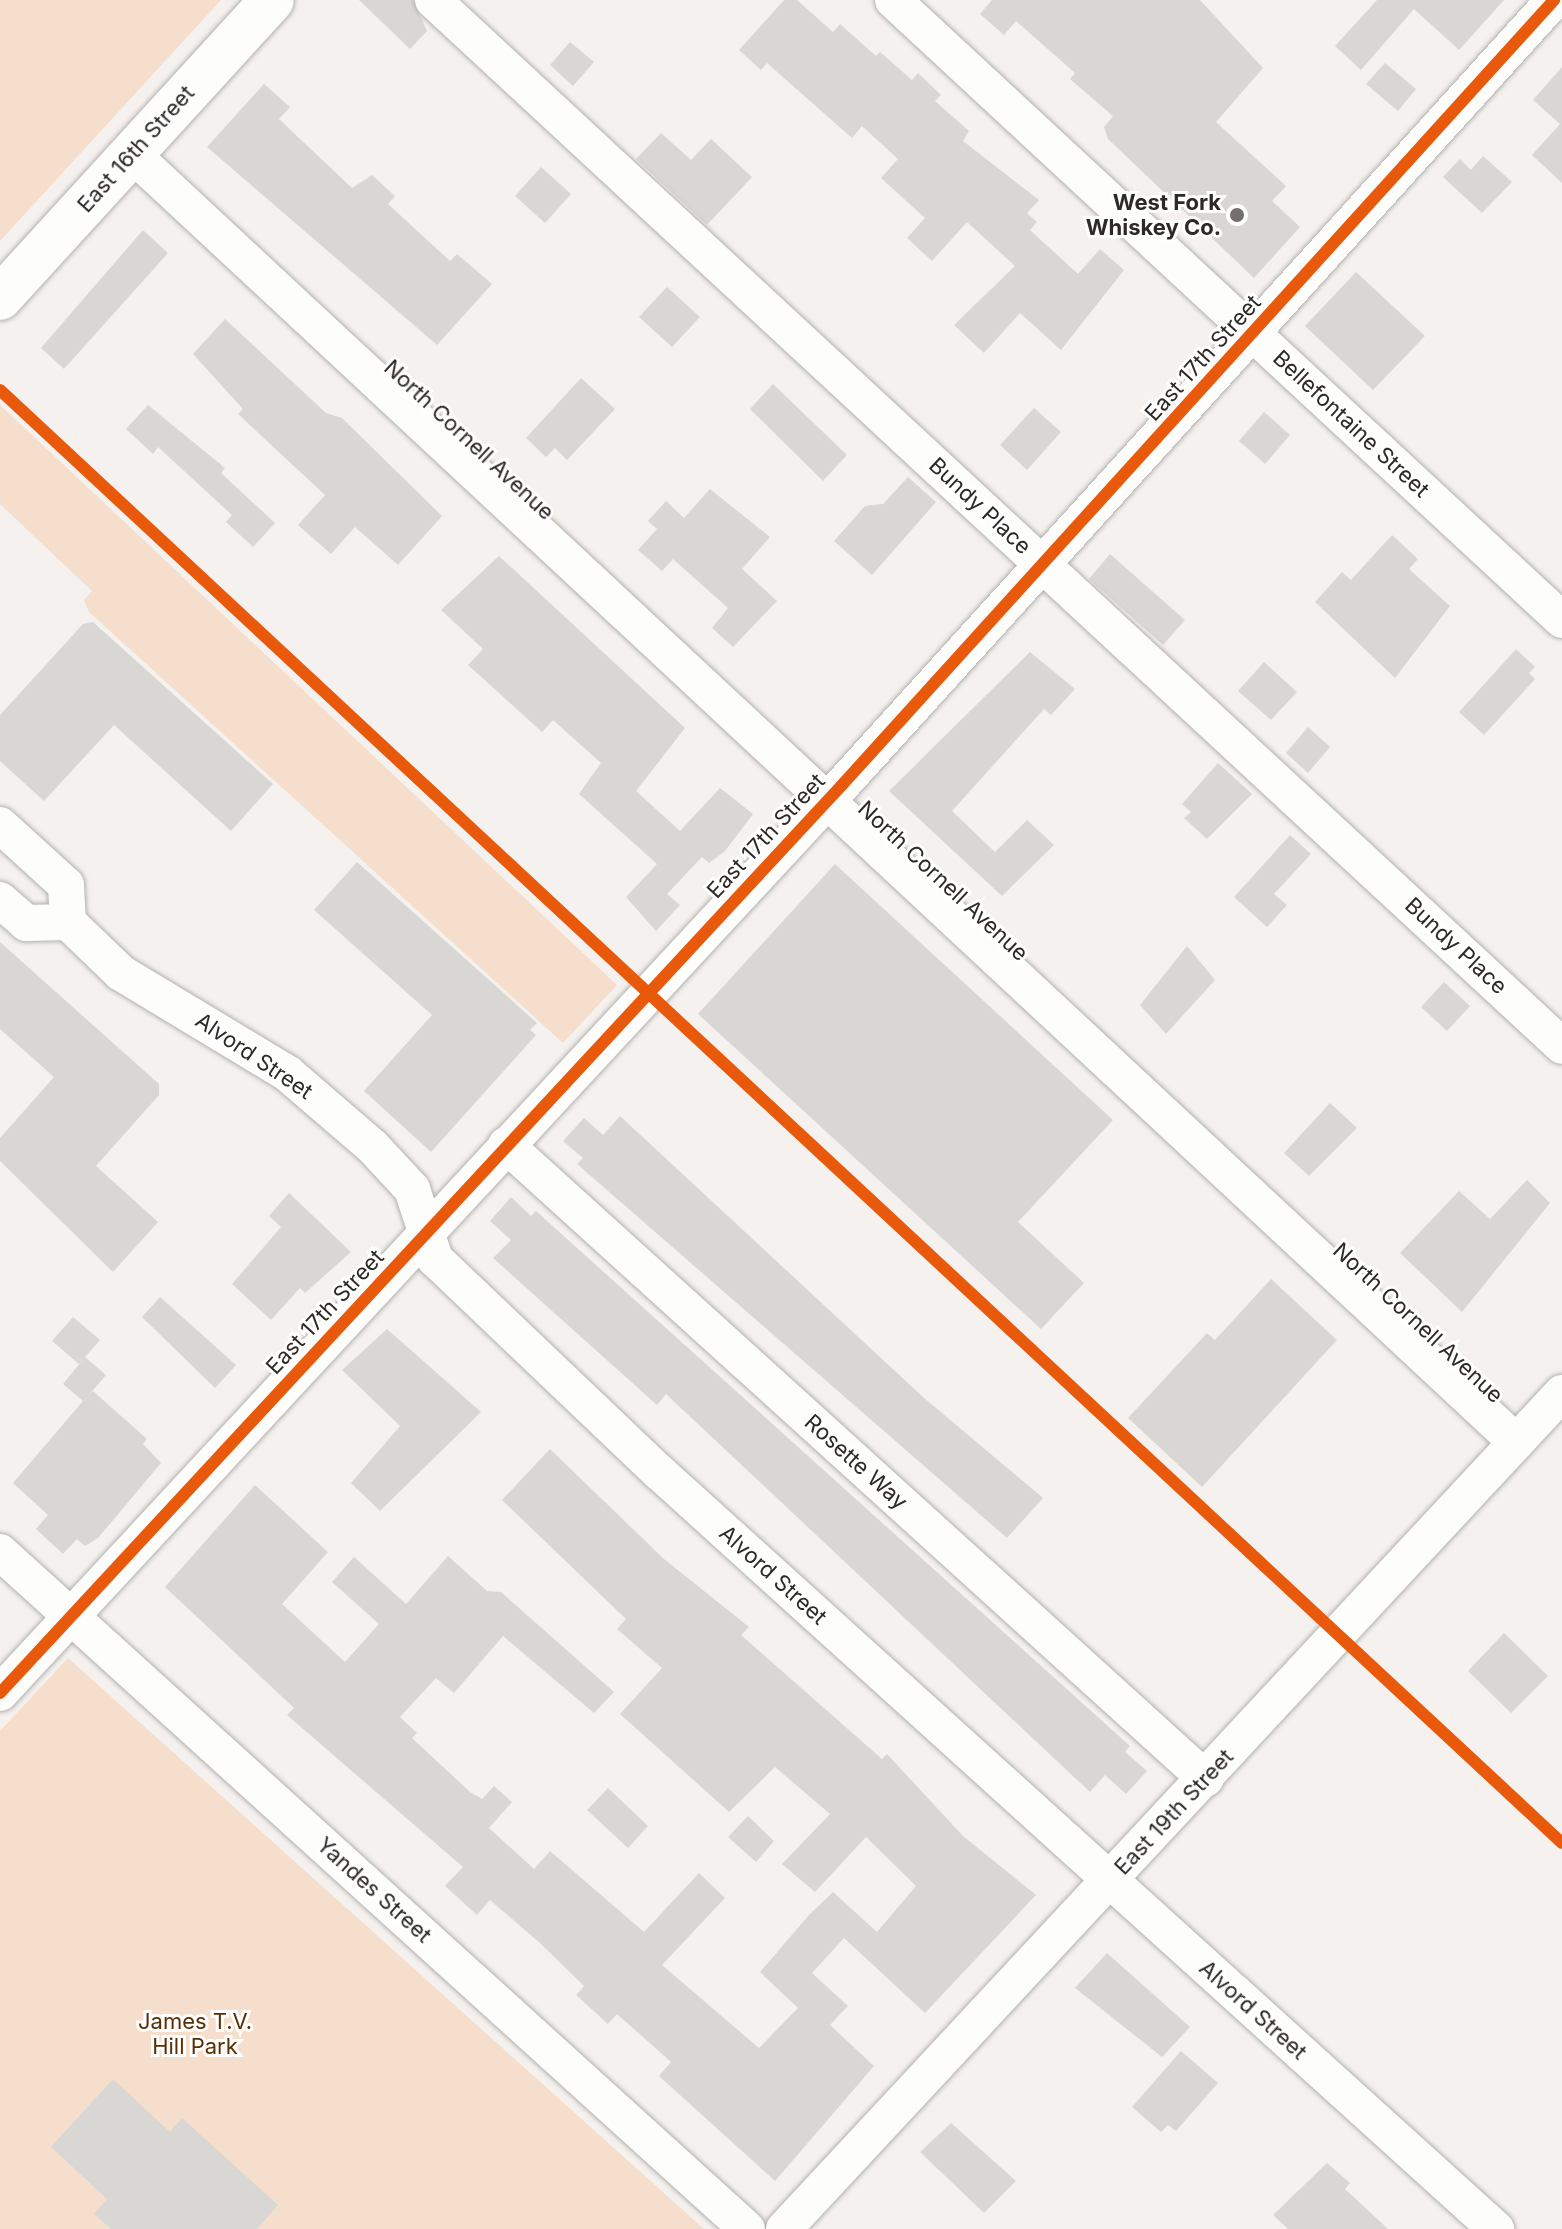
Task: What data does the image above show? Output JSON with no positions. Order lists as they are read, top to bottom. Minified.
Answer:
{"streets":{"main road":["East 16th Street"],"street":["East 17th Street","Bellefontaine Street","North Cornell Avenue","Bundy Place","Alvord Street","Rosette Way","East 19th Street","Yandes Street"]},"crossings":[["East 16th Street","North Cornell Avenue"],["East 17th Street","Bellefontaine Street"],["East 17th Street","North Cornell Avenue"],["East 17th Street","Bundy Place"],["East 17th Street","Alvord Street"],["East 17th Street","Rosette Way"],["East 17th Street","Yandes Street"],["North Cornell Avenue","East 19th Street"],["Alvord Street","East 19th Street"],["Rosette Way","East 19th Street"]],"parks":["James T.V. Hill Park"],"places":["West Fork Whiskey Co."]}
